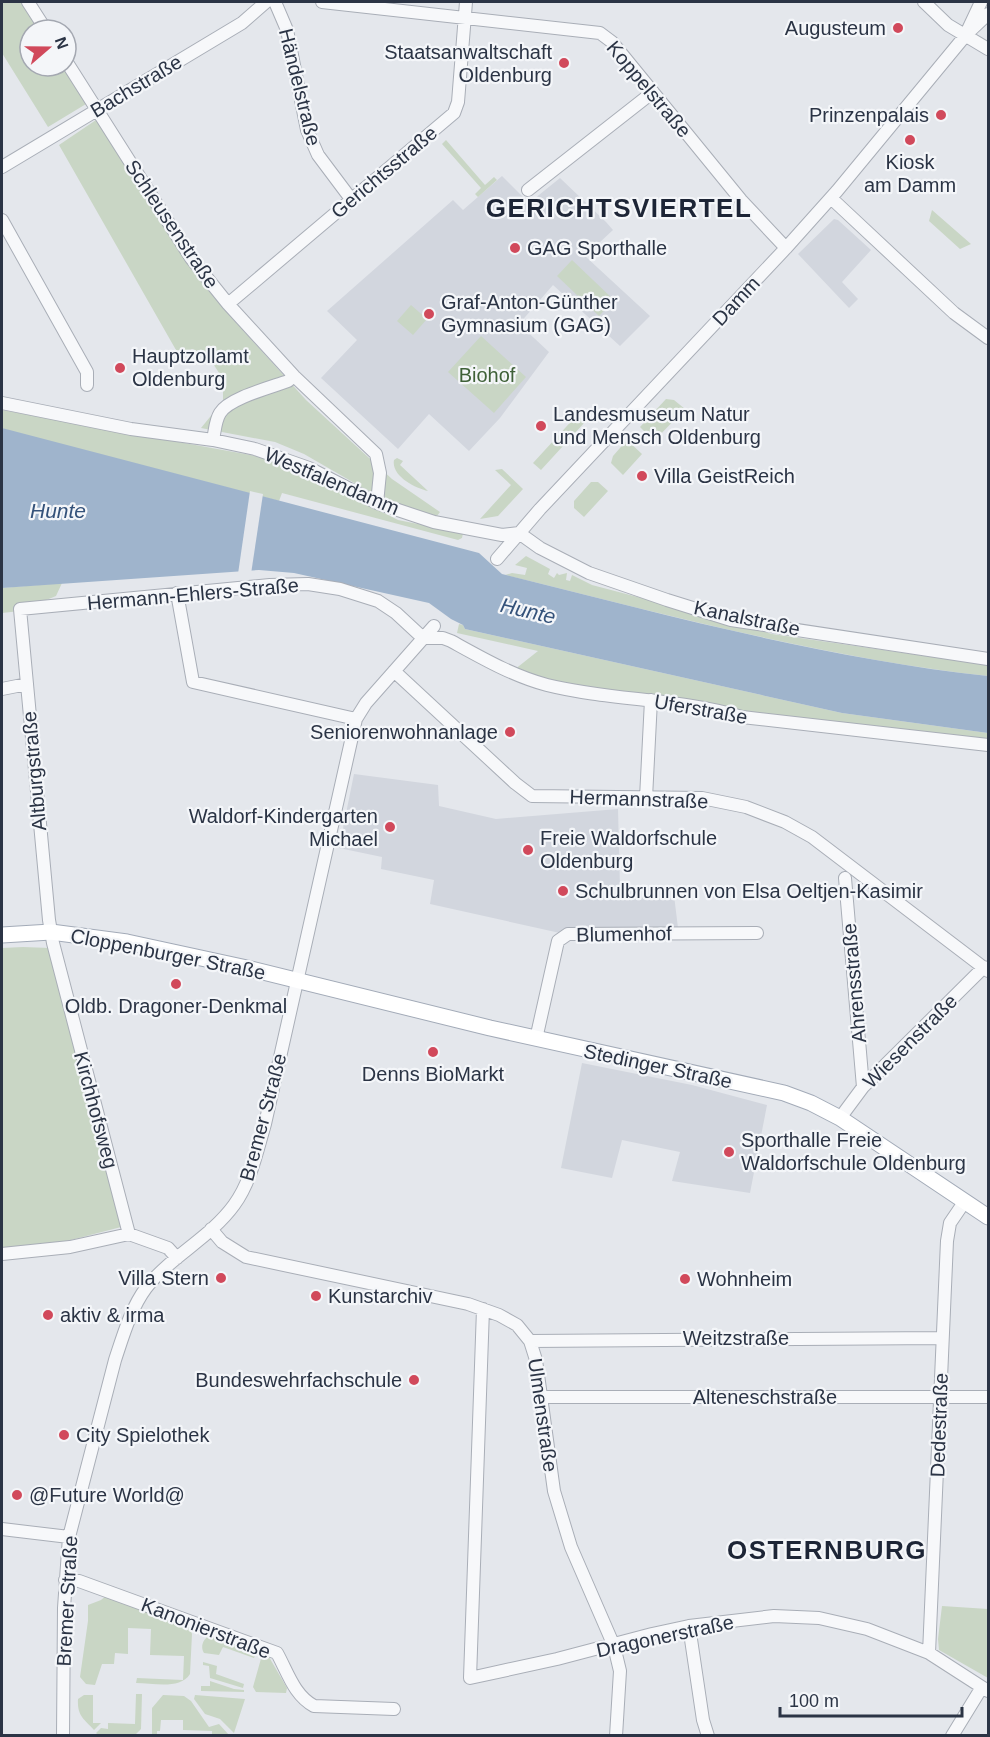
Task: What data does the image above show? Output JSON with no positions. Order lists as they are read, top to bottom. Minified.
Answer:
{"streets":{"main road":["Cloppenburger Straße","Stedinger Straße"],"street":["Bachstraße","Händelstraße","Koppelstraße","Gerichtsstraße","Schleusenstraße","Damm","Westfalendamm","Hermann-Ehlers-Straße","Kanalstraße","Uferstraße","Altburgstraße","Hermannstraße","Blumenhof","Ahrensstraße","Wiesenstraße","Kirchhofsweg","Bremer Straße","Weitzstraße","Alteneschstraße","Ulmenstraße","Dedestraße","Kanonierstraße","Dragonerstraße"]},"crossings":[["Bachstraße","Schleusenstraße"],["Händelstraße","Gerichtsstraße"],["Koppelstraße","Gerichtsstraße"],["Koppelstraße","Damm"],["Gerichtsstraße","Schleusenstraße"],["Schleusenstraße","Westfalendamm"],["Damm","Westfalendamm"],["Damm","Kanalstraße"],["Westfalendamm","Kanalstraße"],["Hermann-Ehlers-Straße","Uferstraße"],["Hermann-Ehlers-Straße","Altburgstraße"],["Hermann-Ehlers-Straße","Bremer Straße"],["Uferstraße","Bremer Straße"],["Altburgstraße","Cloppenburger Straße"],["Altburgstraße","Kirchhofsweg"],["Hermannstraße","Wiesenstraße"],["Hermannstraße","Bremer Straße"],["Blumenhof","Stedinger Straße"],["Cloppenburger Straße","Stedinger Straße"],["Cloppenburger Straße","Kirchhofsweg"],["Cloppenburger Straße","Bremer Straße"],["Ahrensstraße","Wiesenstraße"],["Wiesenstraße","Stedinger Straße"],["Stedinger Straße","Bremer Straße"],["Stedinger Straße","Dedestraße"],["Bremer Straße","Ulmenstraße"],["Bremer Straße","Kanonierstraße"],["Weitzstraße","Ulmenstraße"],["Weitzstraße","Dedestraße"],["Alteneschstraße","Ulmenstraße"],["Alteneschstraße","Dedestraße"],["Ulmenstraße","Dragonerstraße"],["Dedestraße","Dragonerstraße"]],"districts":["GERICHTSVIERTEL","OSTERNBURG"],"water":["Hunte"],"parks":["Biohof"],"places":["Augusteum","Staatsanwaltschaft Oldenburg","Prinzenpalais","Kiosk am Damm","GAG Sporthalle","Graf-Anton-Günther Gymnasium (GAG)","Hauptzollamt Oldenburg","Landesmuseum Natur und Mensch Oldenburg","Villa GeistReich","Seniorenwohnanlage","Waldorf-Kindergarten Michael","Freie Waldorfschule Oldenburg","Schulbrunnen von Elsa Oeltjen-Kasimir","Oldb. Dragoner-Denkmal","Denns BioMarkt","Sporthalle Freie Waldorfschule Oldenburg","Villa Stern","Wohnheim","Kunstarchiv","aktiv & irma","Bundeswehrfachschule","City Spielothek","@Future World@"],"scale_bar":"100 m","north":"right"}
